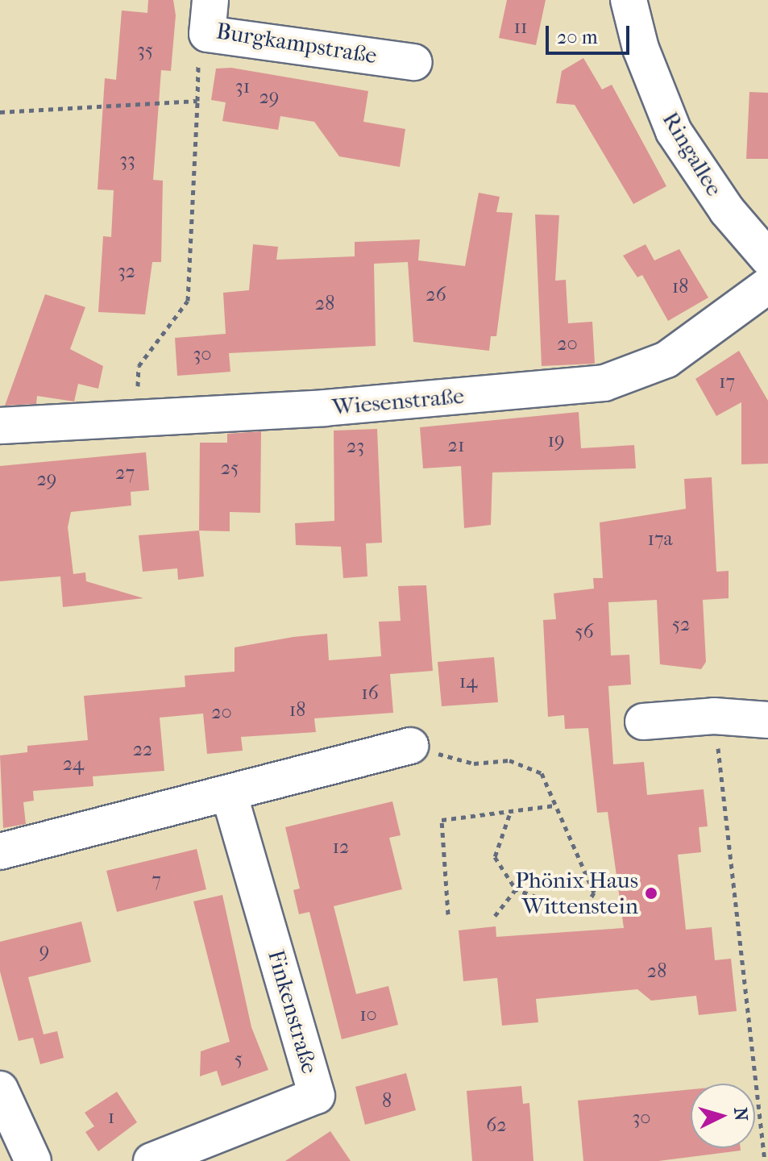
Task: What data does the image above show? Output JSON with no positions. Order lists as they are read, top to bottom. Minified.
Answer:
{"streets":{"street":["Burgkampstraße","Ringallee","Wiesenstraße","Finkenstraße"]},"places":["Phönix Haus Wittenstein"],"house_numbers":["11","35","31","29","33","32","18","26","28","20","30","17","19","21","23","25","27","29","17a","52","56","14","16","18","20","22","24","12","7","9","28","10","5","8","1","30","62"],"scale_bar":"20 m","north":"right"}
